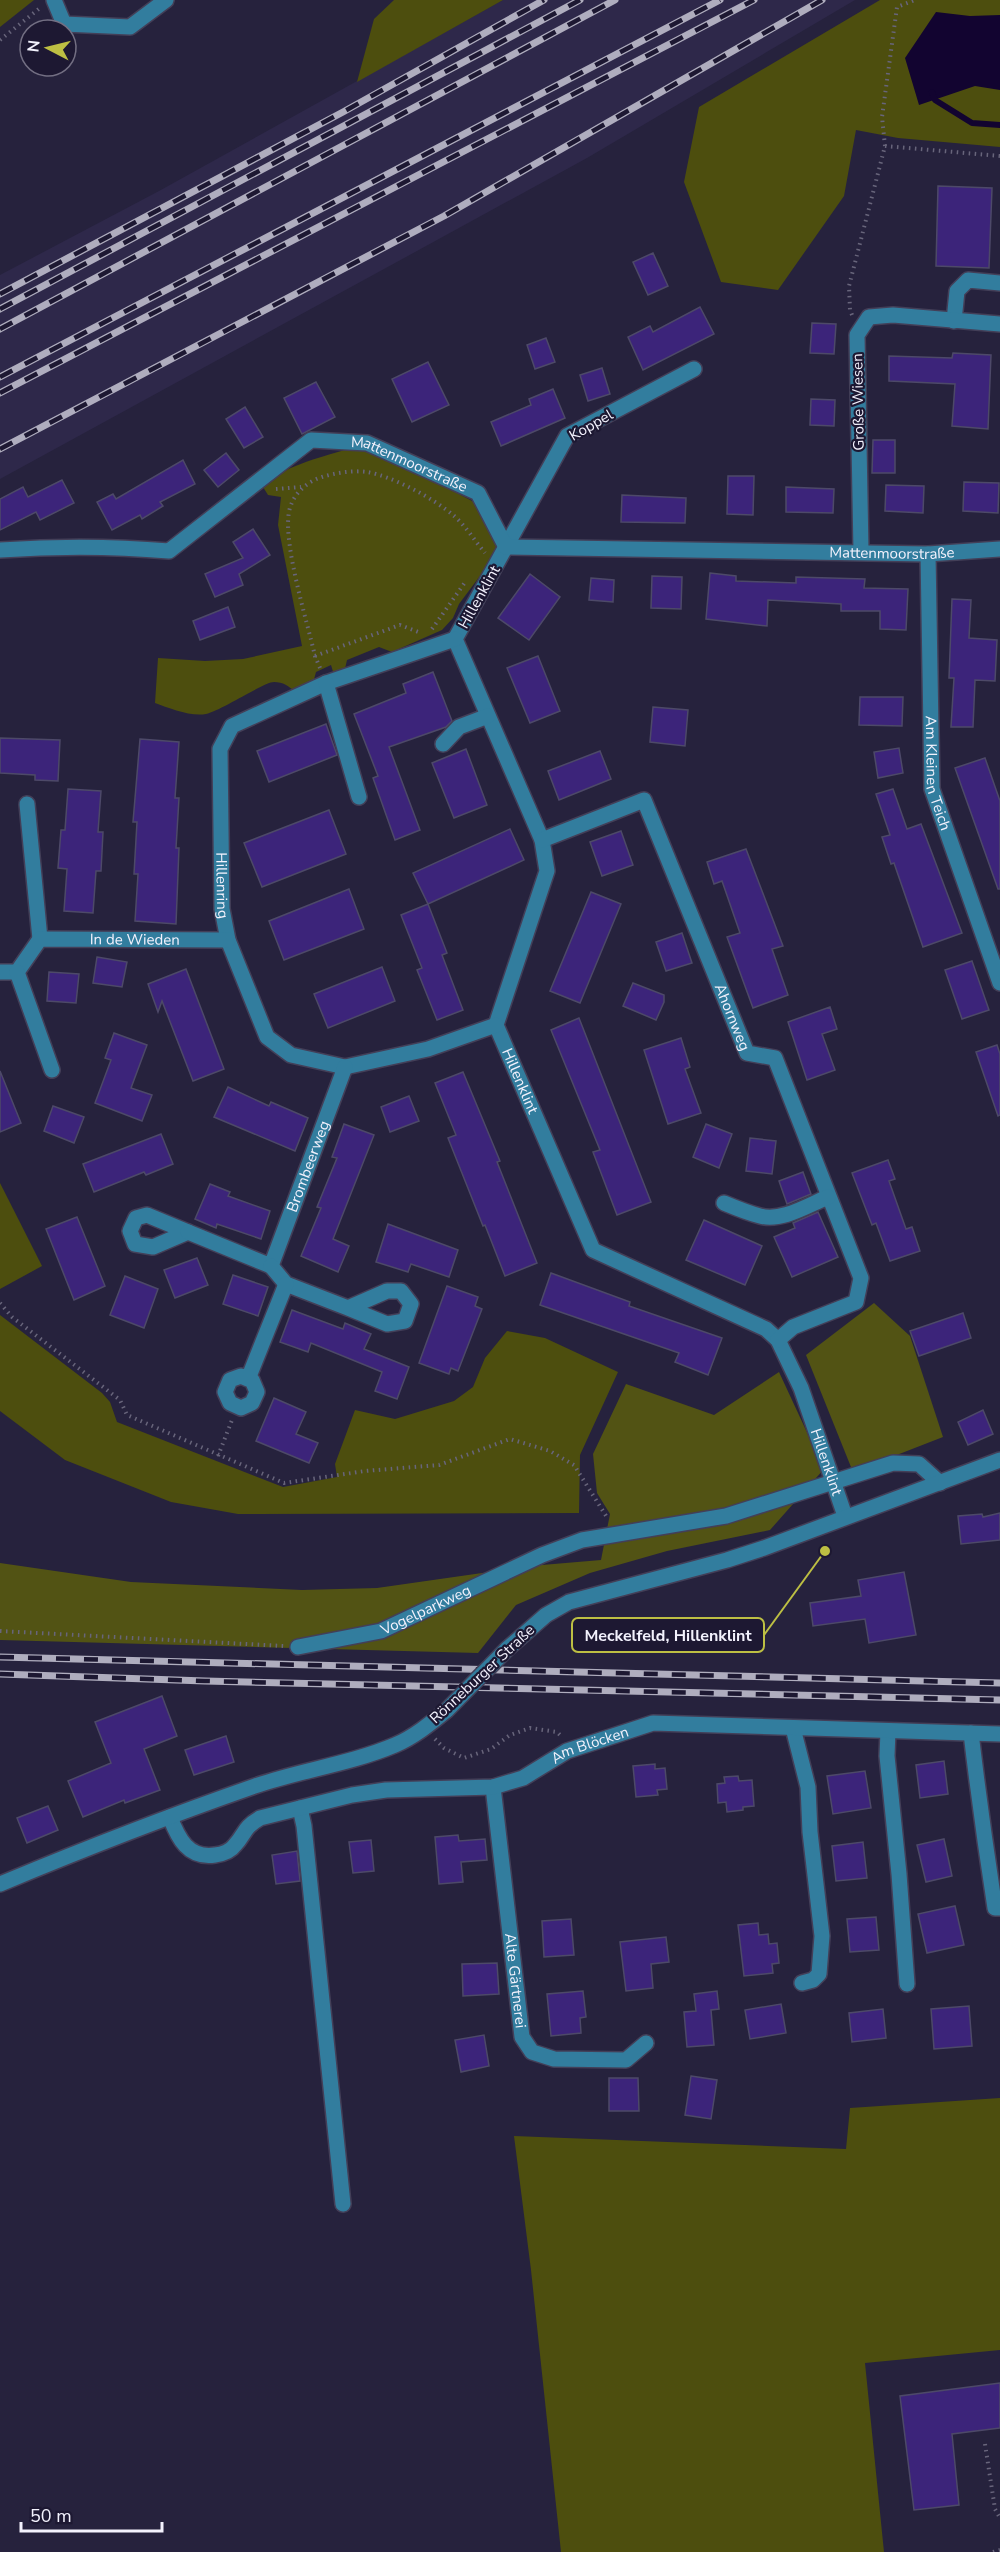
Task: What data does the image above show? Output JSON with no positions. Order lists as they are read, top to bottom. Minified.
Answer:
{"streets":{"street":["Große Wiesen","Koppel","Mattenmoorstraße","Hillenklint","Am Kleinen Teich","Hillenring","In de Wieden","Ahornweg","Brombeerweg","Vogelparkweg","Rönneburger Straße","Am Blöcken","Alte Gärtnerei"]},"crossings":[["Große Wiesen","Mattenmoorstraße"],["Koppel","Mattenmoorstraße"],["Koppel","Hillenklint"],["Mattenmoorstraße","Hillenklint"],["Mattenmoorstraße","Am Kleinen Teich"],["Hillenklint","Hillenring"],["Hillenklint","Ahornweg"],["Hillenklint","Vogelparkweg"],["Hillenklint","Rönneburger Straße"],["Hillenring","In de Wieden"],["Hillenring","Brombeerweg"],["Vogelparkweg","Rönneburger Straße"],["Rönneburger Straße","Am Blöcken"],["Am Blöcken","Alte Gärtnerei"]],"places":["Meckelfeld, Hillenklint"],"scale_bar":"50 m","north":"left"}
